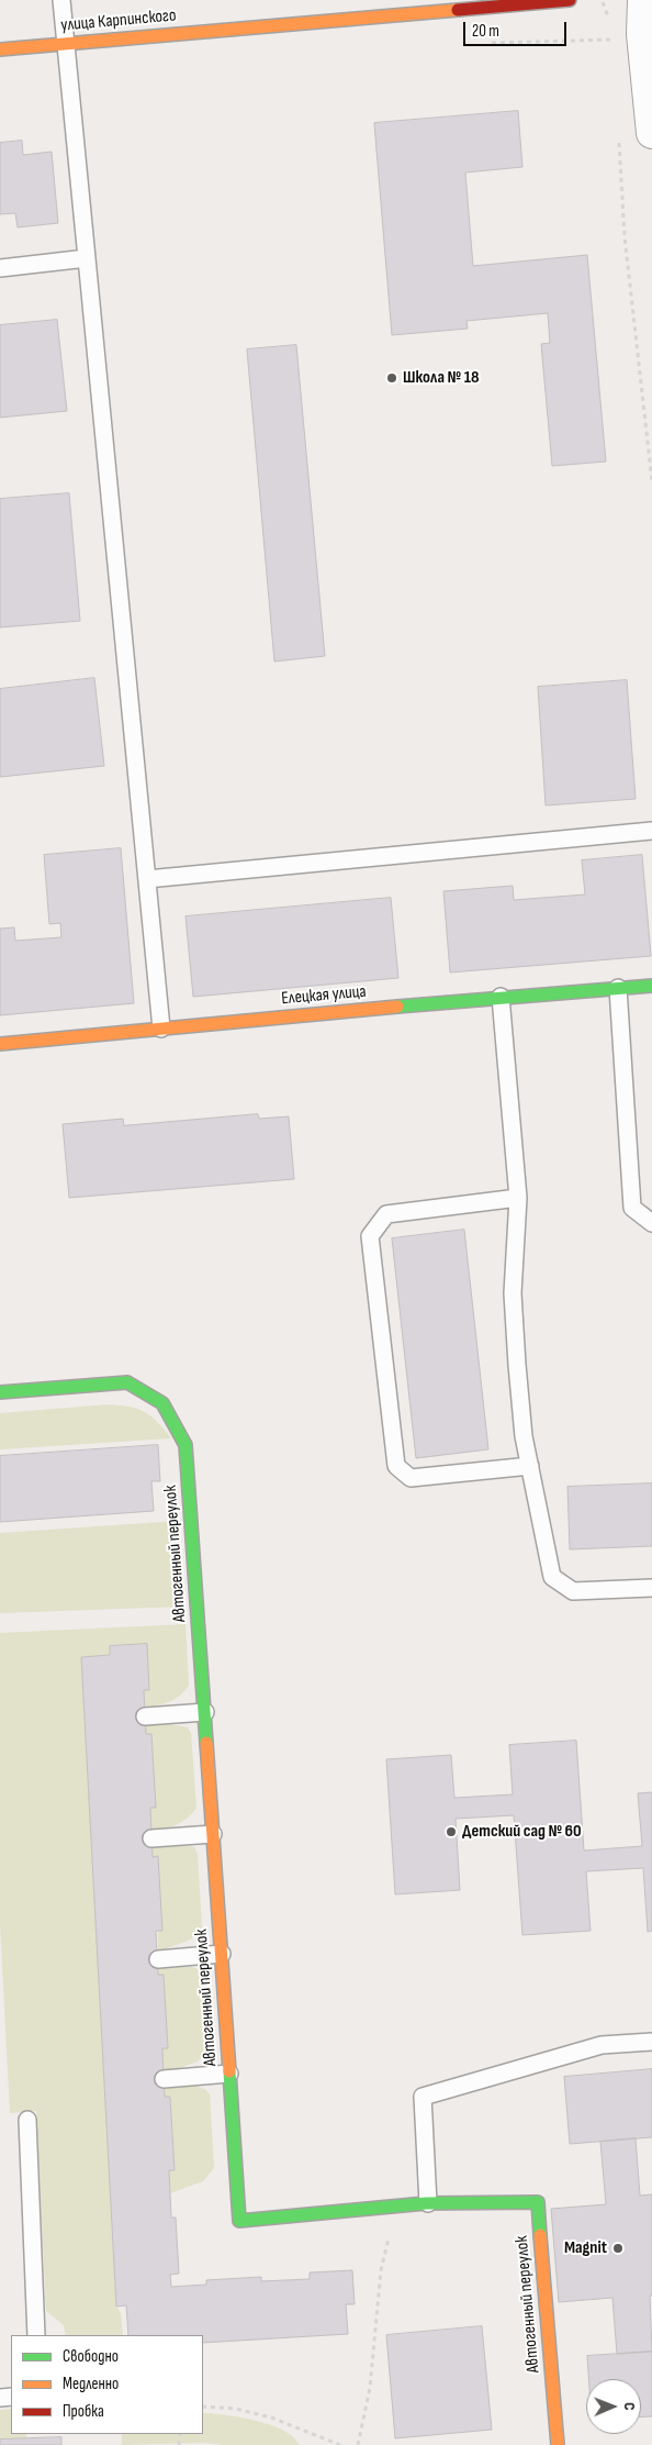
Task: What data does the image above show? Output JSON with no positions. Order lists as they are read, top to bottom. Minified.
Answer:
{"streets":{"street":["улица Карпинского","Елецкая улица","Автогенный переулок"]},"places":["Школа № 18","Детский сад № 60","Magnit"],"legend":["Свободно","Медленно","Пробка"],"scale_bar":"20 m","north":"right"}
